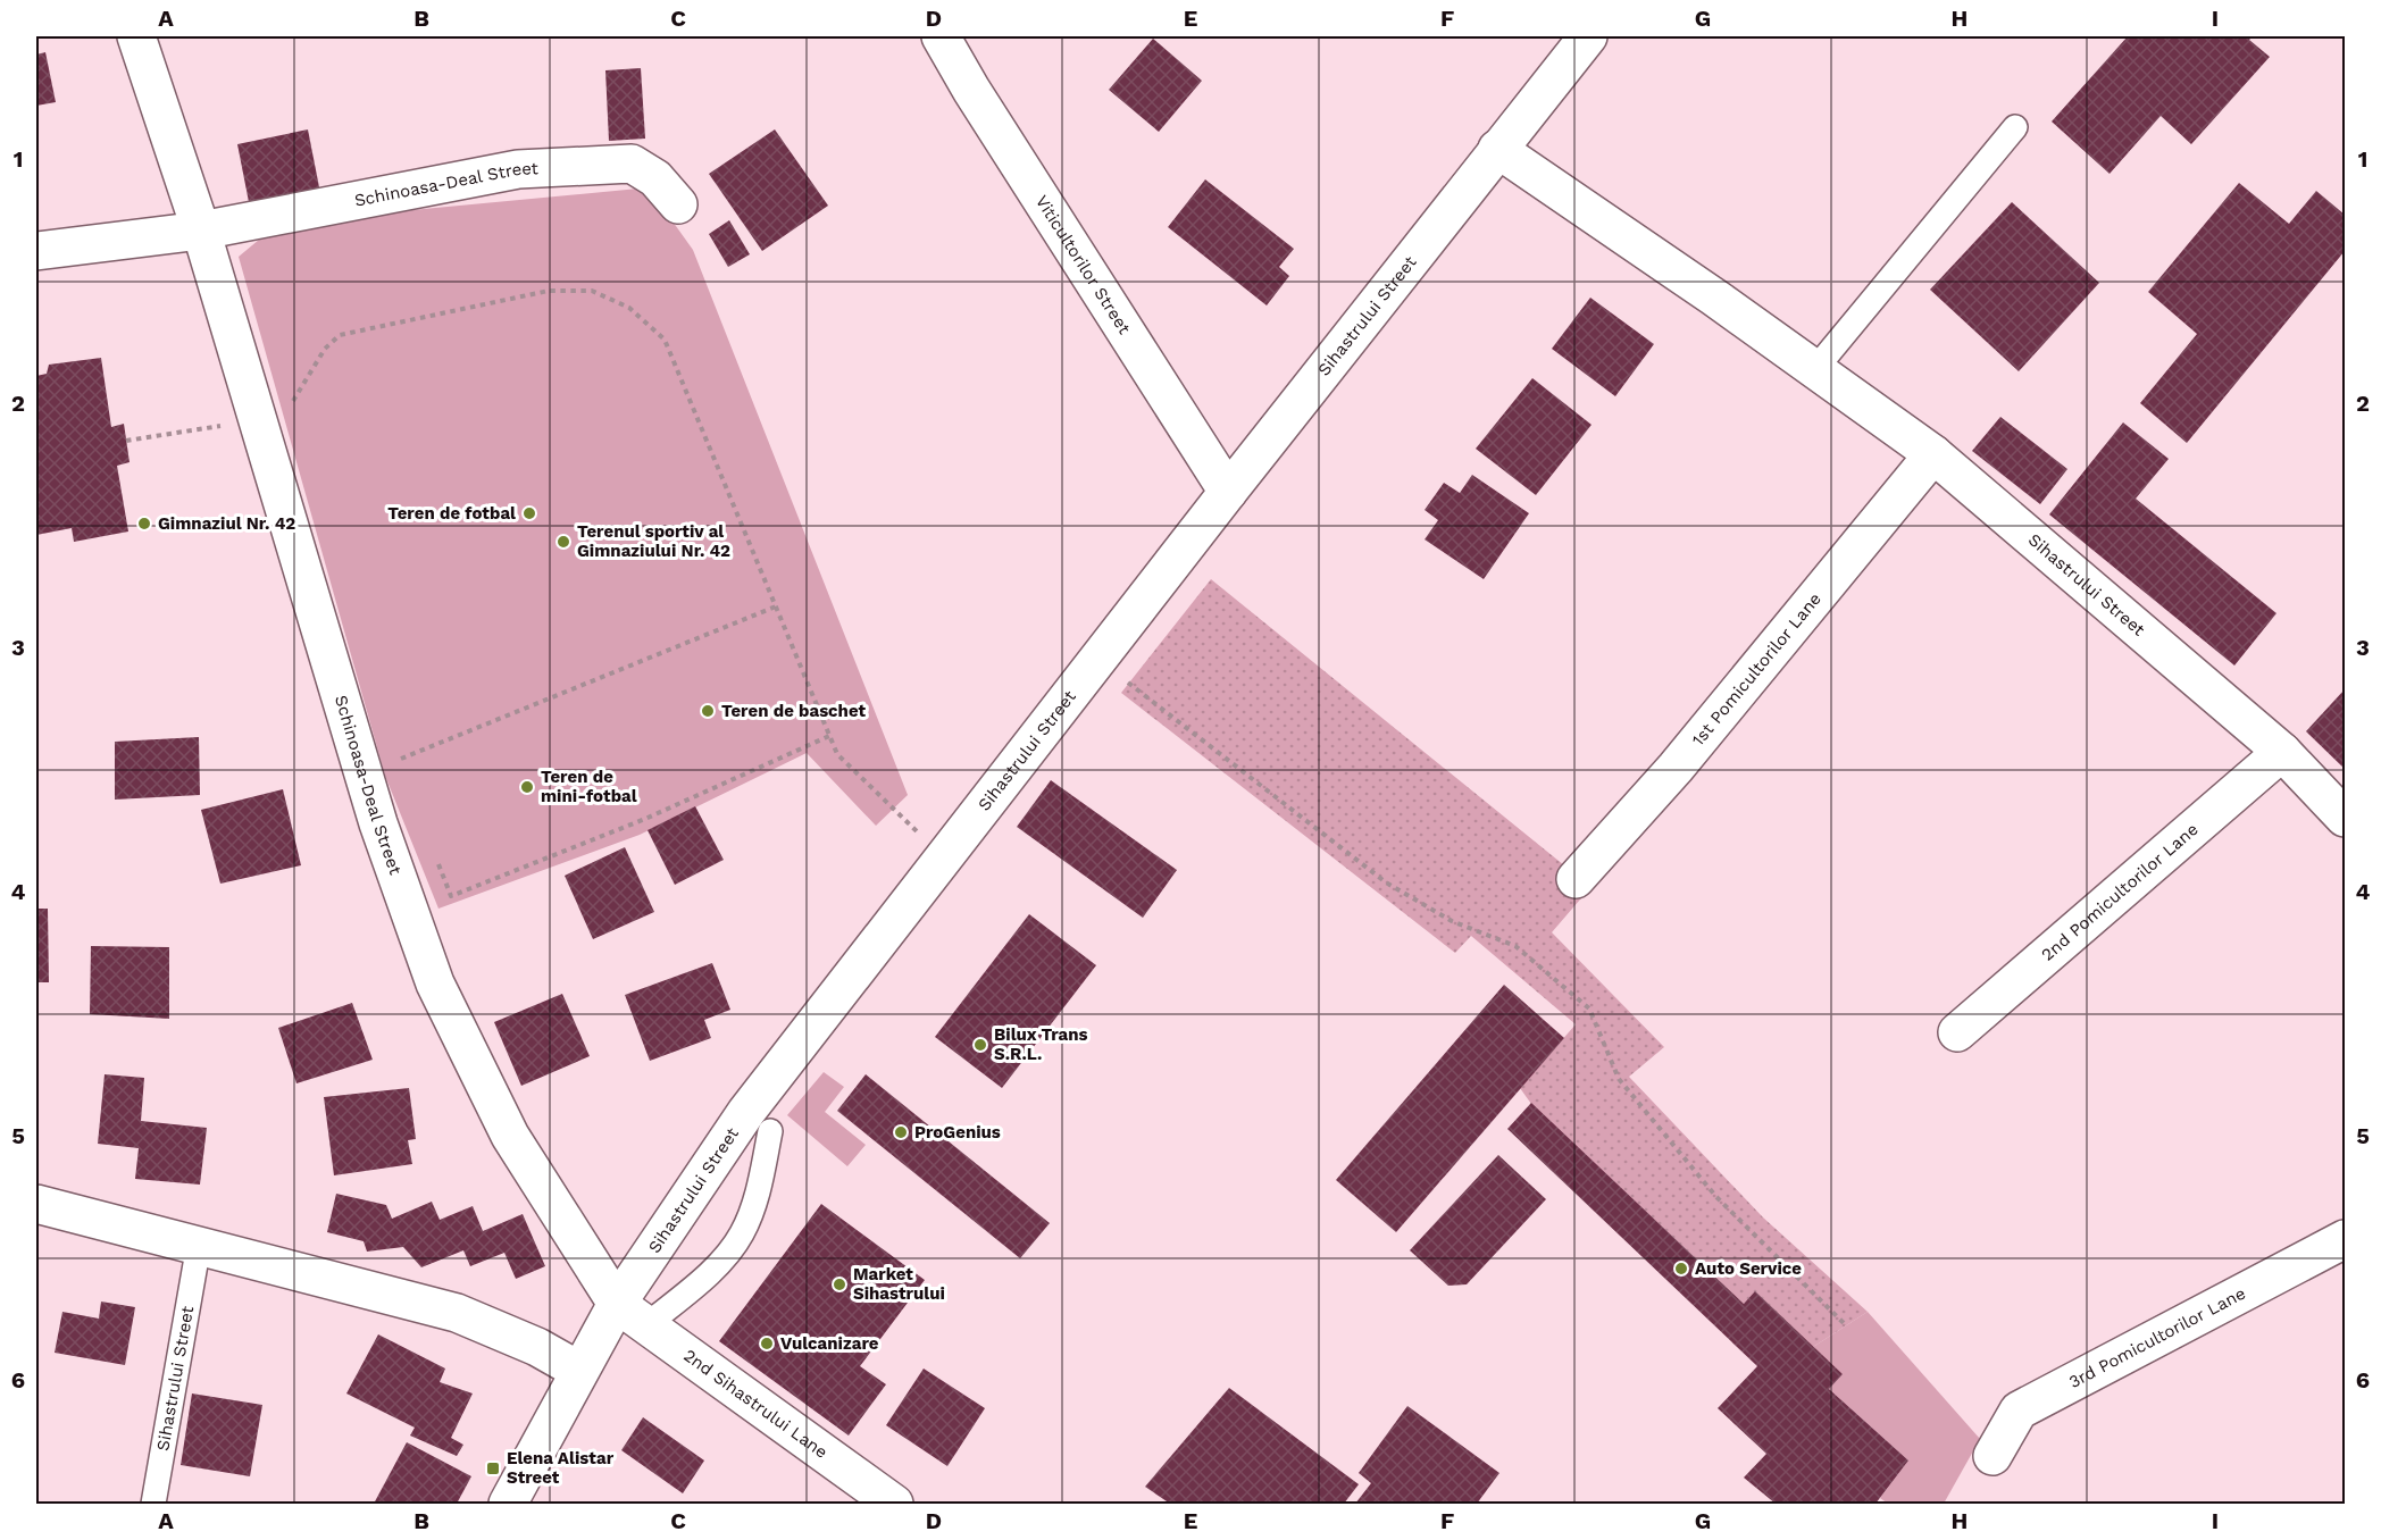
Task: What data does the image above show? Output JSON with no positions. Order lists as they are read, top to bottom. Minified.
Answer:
{"streets":{"street":["Schinoasa-Deal Street","Viticultorilor Street","Sihastrului Street","1st Pomicultorilor Lane","2nd Pomicultorilor Lane","3rd Pomicultorilor Lane","2nd Sihastrului Lane"]},"crossings":[["Schinoasa-Deal Street","Sihastrului Street"],["Schinoasa-Deal Street","2nd Sihastrului Lane"],["Viticultorilor Street","Sihastrului Street"],["Sihastrului Street","1st Pomicultorilor Lane"],["Sihastrului Street","2nd Pomicultorilor Lane"],["Sihastrului Street","2nd Sihastrului Lane"]],"places":{"other":["Teren de fotbal","Gimnaziul Nr. 42","Terenul sportiv al Gimnaziului Nr. 42","Teren de baschet","Teren de mini-fotbal","Bilux Trans S.R.L.","ProGenius","Auto Service","Market Sihastrului","Vulcanizare"],"transit":["Elena Alistar Street"]},"grid":{"columns":["A","B","C","D","E","F","G","H","I"],"rows":["1","2","3","4","5","6"]}}
